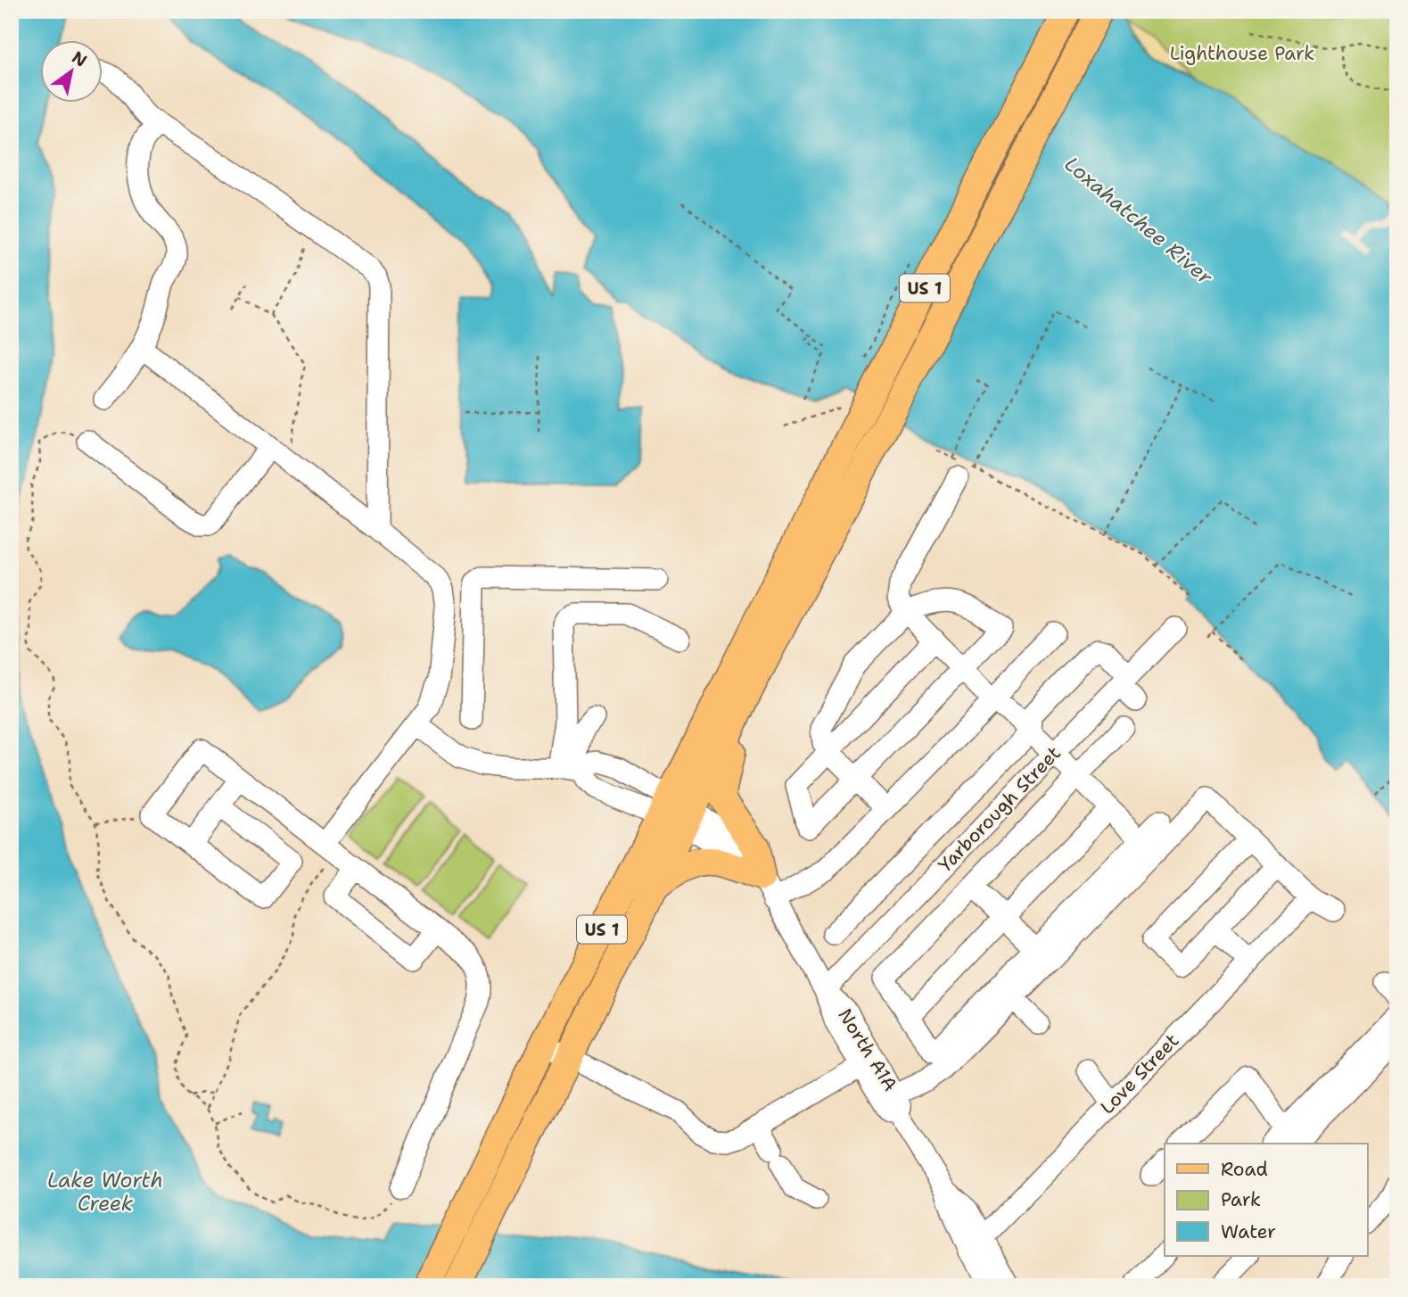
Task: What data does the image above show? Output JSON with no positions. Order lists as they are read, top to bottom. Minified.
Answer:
{"streets":{"main road":["US 1"],"street":["Yarborough Street","North A1A","Love Street"]},"crossings":[["US 1","North A1A"],["Yarborough Street","North A1A"],["North A1A","Love Street"]],"water":["Loxahatchee River","Lake Worth Creek"],"parks":["Lighthouse Park"],"legend":["Road","Park","Water"],"north":"top right"}
